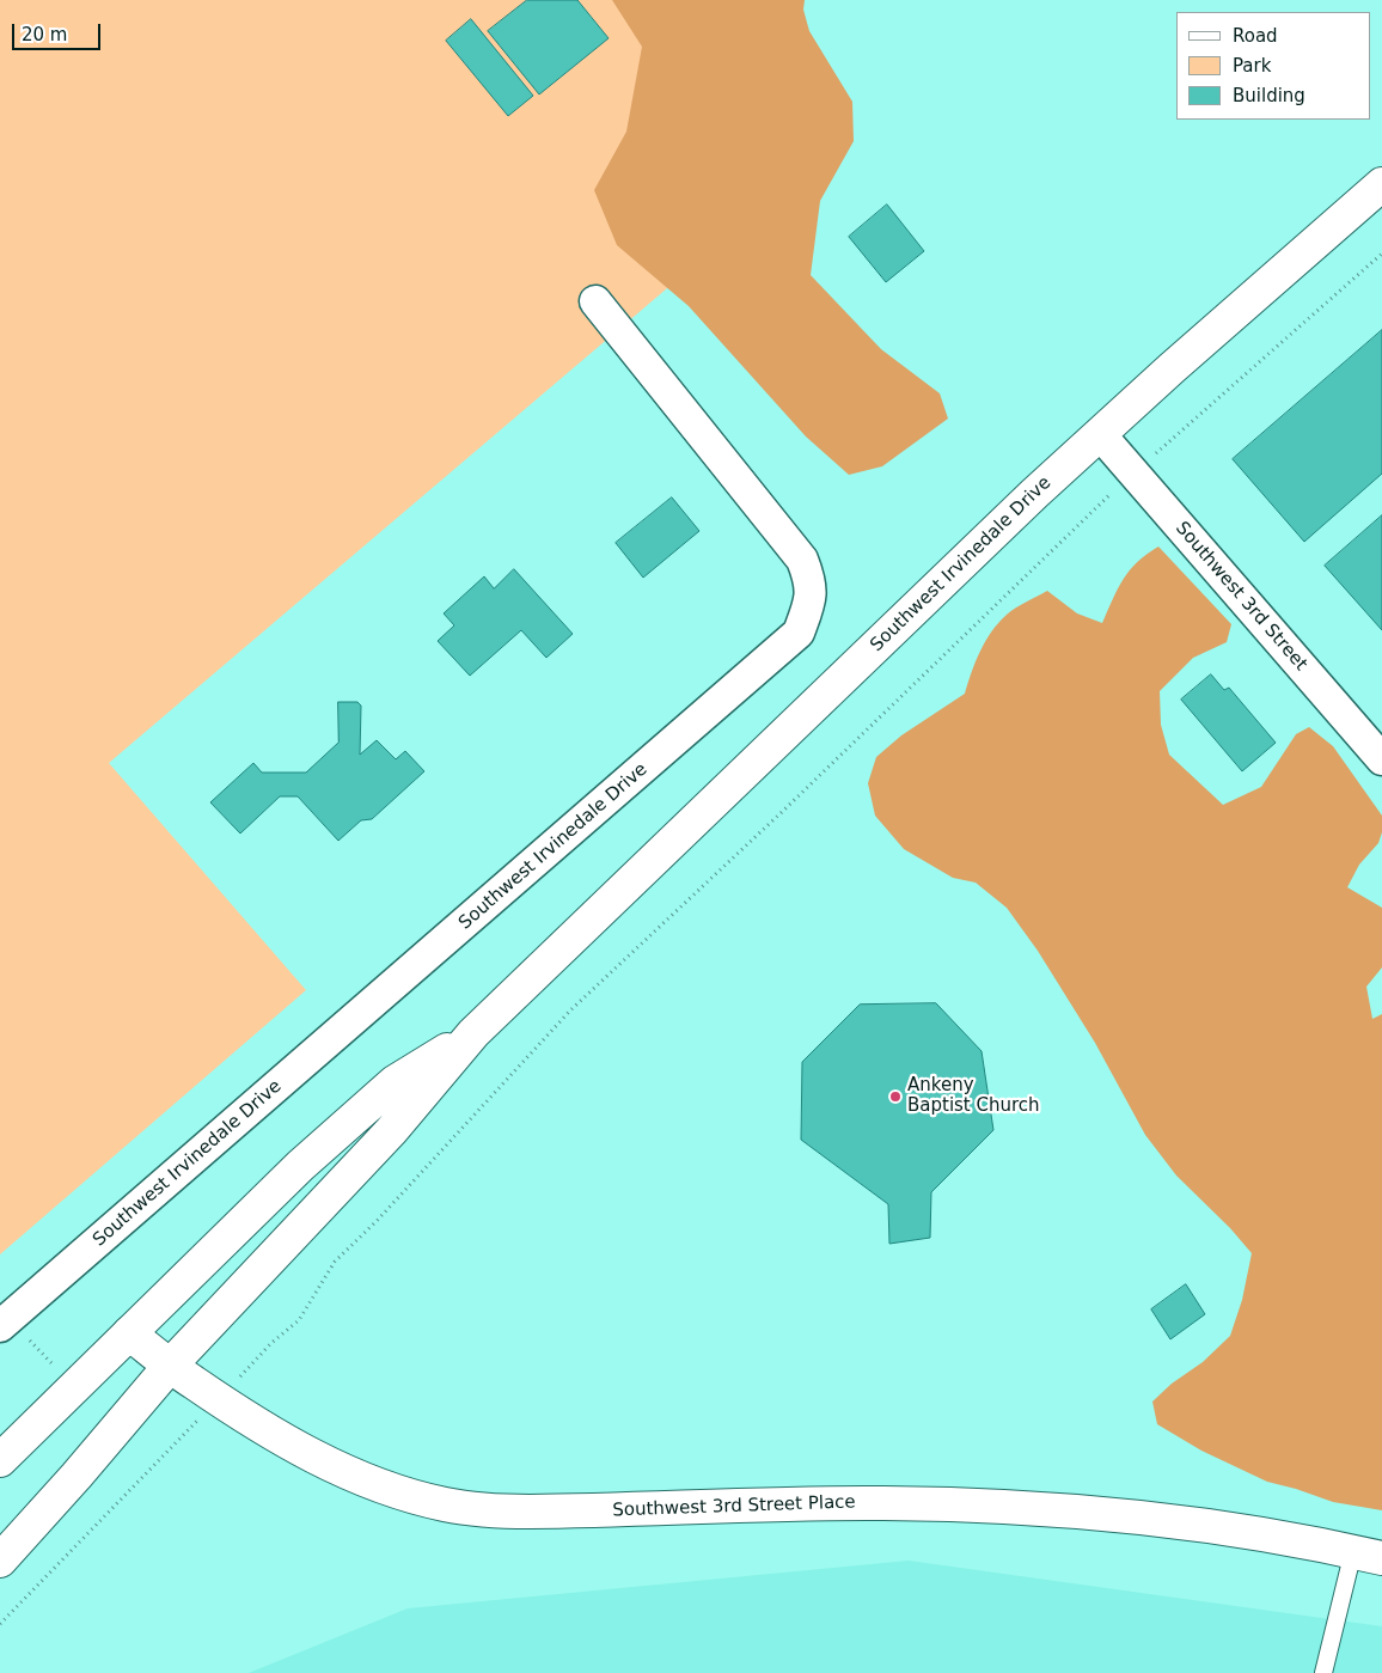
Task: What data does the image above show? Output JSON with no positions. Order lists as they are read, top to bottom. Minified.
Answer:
{"streets":{"main road":["Southwest Irvinedale Drive","Southwest 3rd Street Place"],"street":["Southwest 3rd Street"]},"crossings":[["Southwest Irvinedale Drive","Southwest 3rd Street"],["Southwest Irvinedale Drive","Southwest 3rd Street Place"]],"places":["Ankeny Baptist Church"],"legend":["Road","Park","Building"],"scale_bar":"20 m"}
